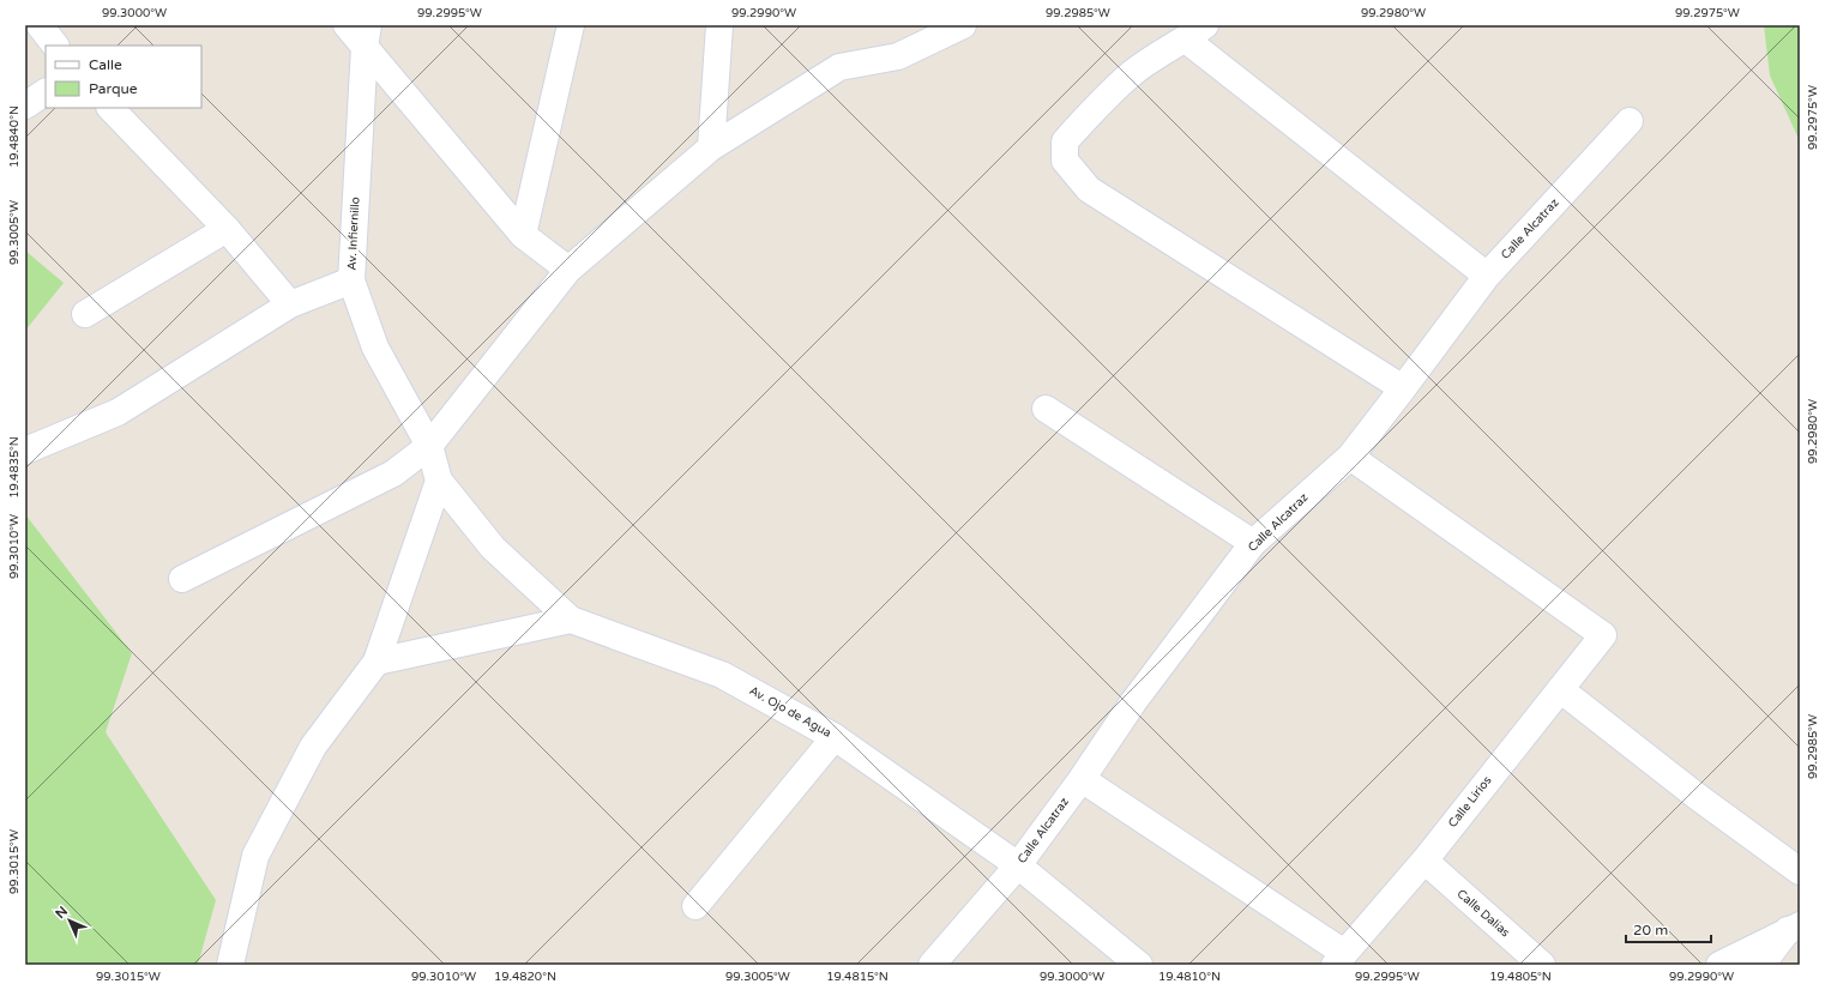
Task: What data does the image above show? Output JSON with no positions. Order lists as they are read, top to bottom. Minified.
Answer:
{"streets":{"street":["Calle Alcatraz","Av. Infiernillo","Av. Ojo de Agua","Calle Lirios","Calle Dalias"]},"crossings":[["Calle Alcatraz","Av. Ojo de Agua"],["Calle Alcatraz","Calle Lirios"],["Av. Infiernillo","Av. Ojo de Agua"],["Calle Lirios","Calle Dalias"]],"legend":["Calle","Parque"],"scale_bar":"20 m","north":"top left","coordinates":["99.3000°W","99.2995°W","99.2990°W","99.2985°W","99.2980°W","99.2975°W","19.4840°N","99.3005°W","19.4835°N","99.3010°W","99.3015°W","19.4820°N","19.4815°N","19.4810°N","19.4805°N"]}
